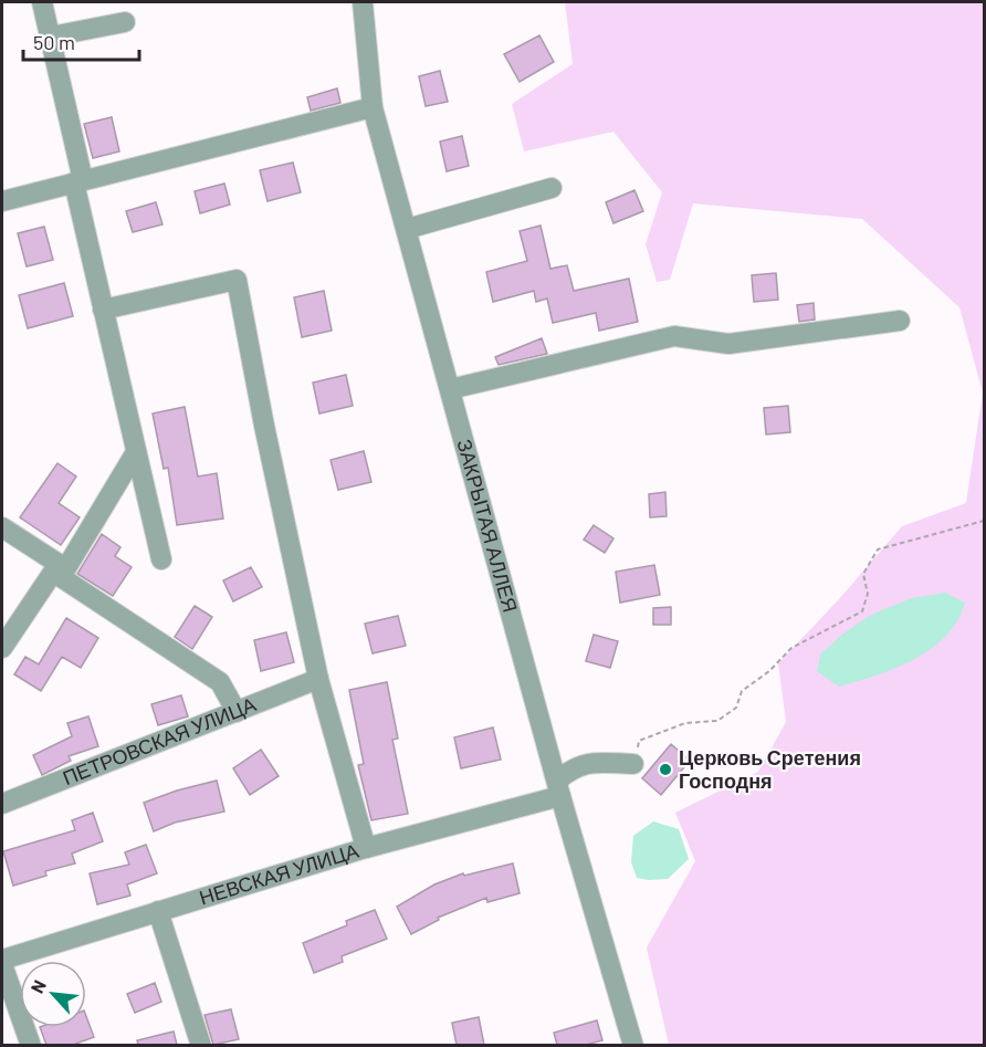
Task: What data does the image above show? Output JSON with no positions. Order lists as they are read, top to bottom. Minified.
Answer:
{"streets":{"lane":["ЗАКРЫТАЯ АЛЛЕЯ","ПЕТРОВСКАЯ УЛИЦА","НЕВСКАЯ УЛИЦА"]},"crossings":[["ЗАКРЫТАЯ АЛЛЕЯ","НЕВСКАЯ УЛИЦА"]],"places":["Церковь Сретения Господня"],"scale_bar":"50 m","north":"top left"}
